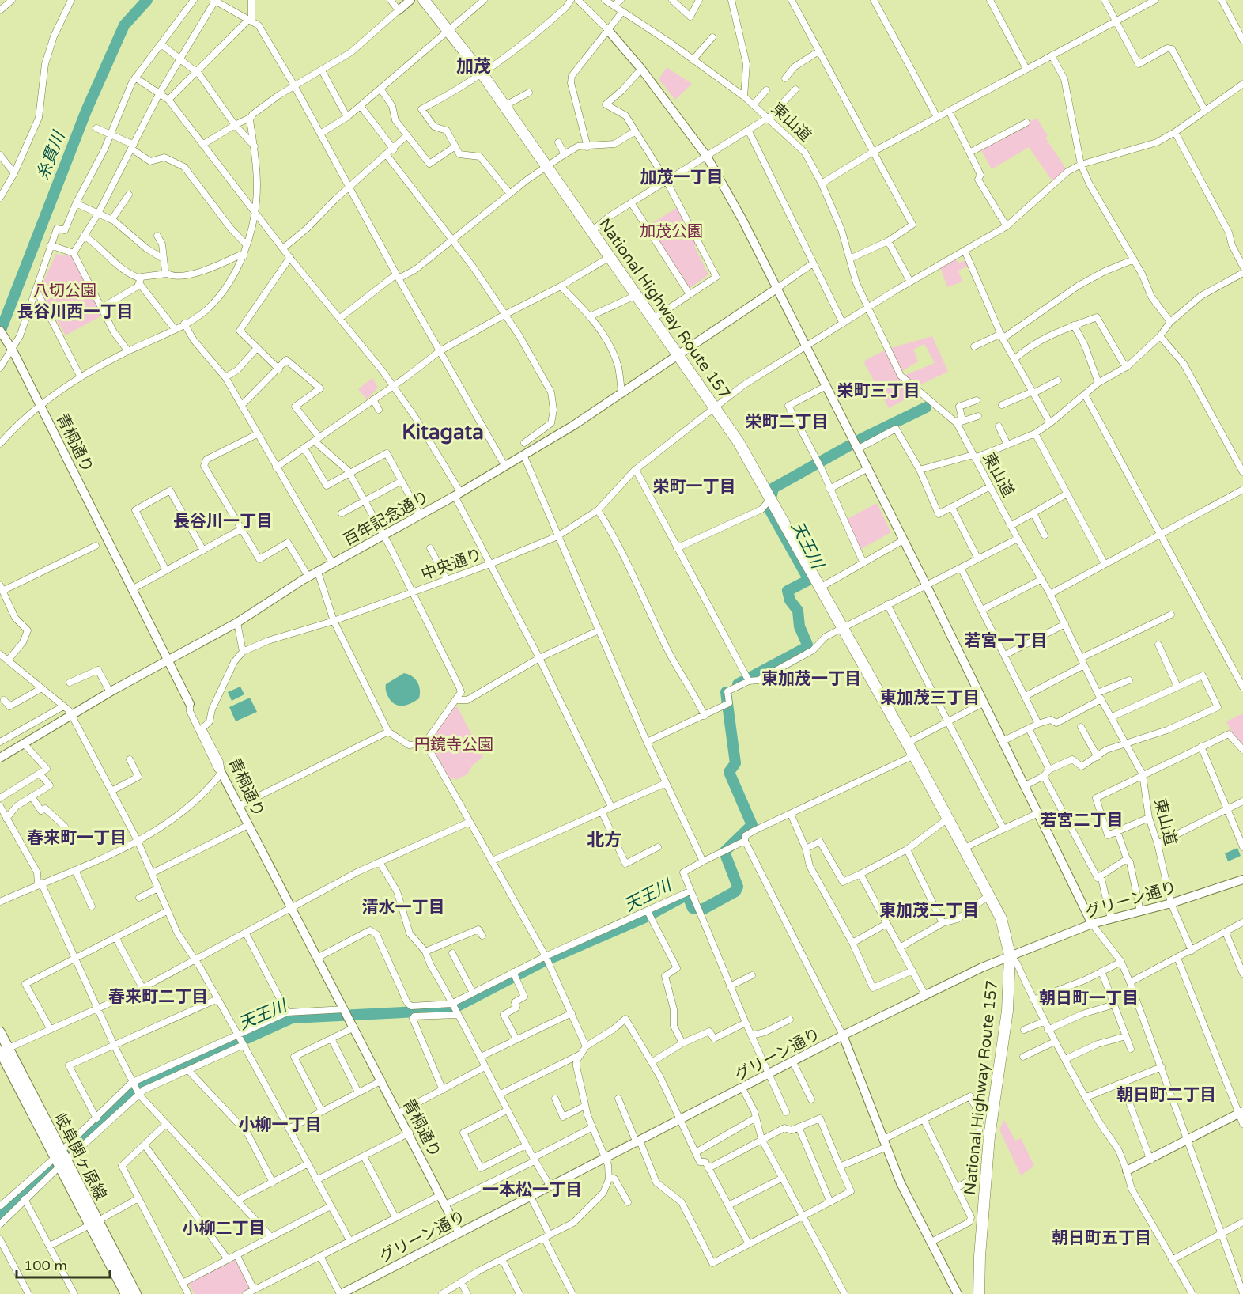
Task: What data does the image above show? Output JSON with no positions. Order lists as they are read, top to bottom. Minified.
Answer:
{"streets":{"highway":["National Highway Route 157"],"main road":["岐阜関ヶ原線"],"street":["東山道","青桐通り","百年記念通り","中央通り","グリーン通り"]},"crossings":[["東山道","中央通り"],["東山道","グリーン通り"],["National Highway Route 157","百年記念通り"],["National Highway Route 157","中央通り"],["National Highway Route 157","グリーン通り"],["青桐通り","百年記念通り"],["青桐通り","グリーン通り"]],"districts":["加茂","加茂一丁目","長谷川西一丁目","栄町三丁目","栄町二丁目","Kitagata","栄町一丁目","長谷川一丁目","若宮一丁目","東加茂一丁目","東加茂三丁目","若宮二丁目","春来町一丁目","北方","清水一丁目","東加茂二丁目","春来町二丁目","朝日町一丁目","朝日町二丁目","小柳一丁目","一本松一丁目","小柳二丁目","朝日町五丁目"],"water":["糸貫川","天王川"],"parks":["加茂公園","八切公園","円鏡寺公園"],"scale_bar":"100 m"}
